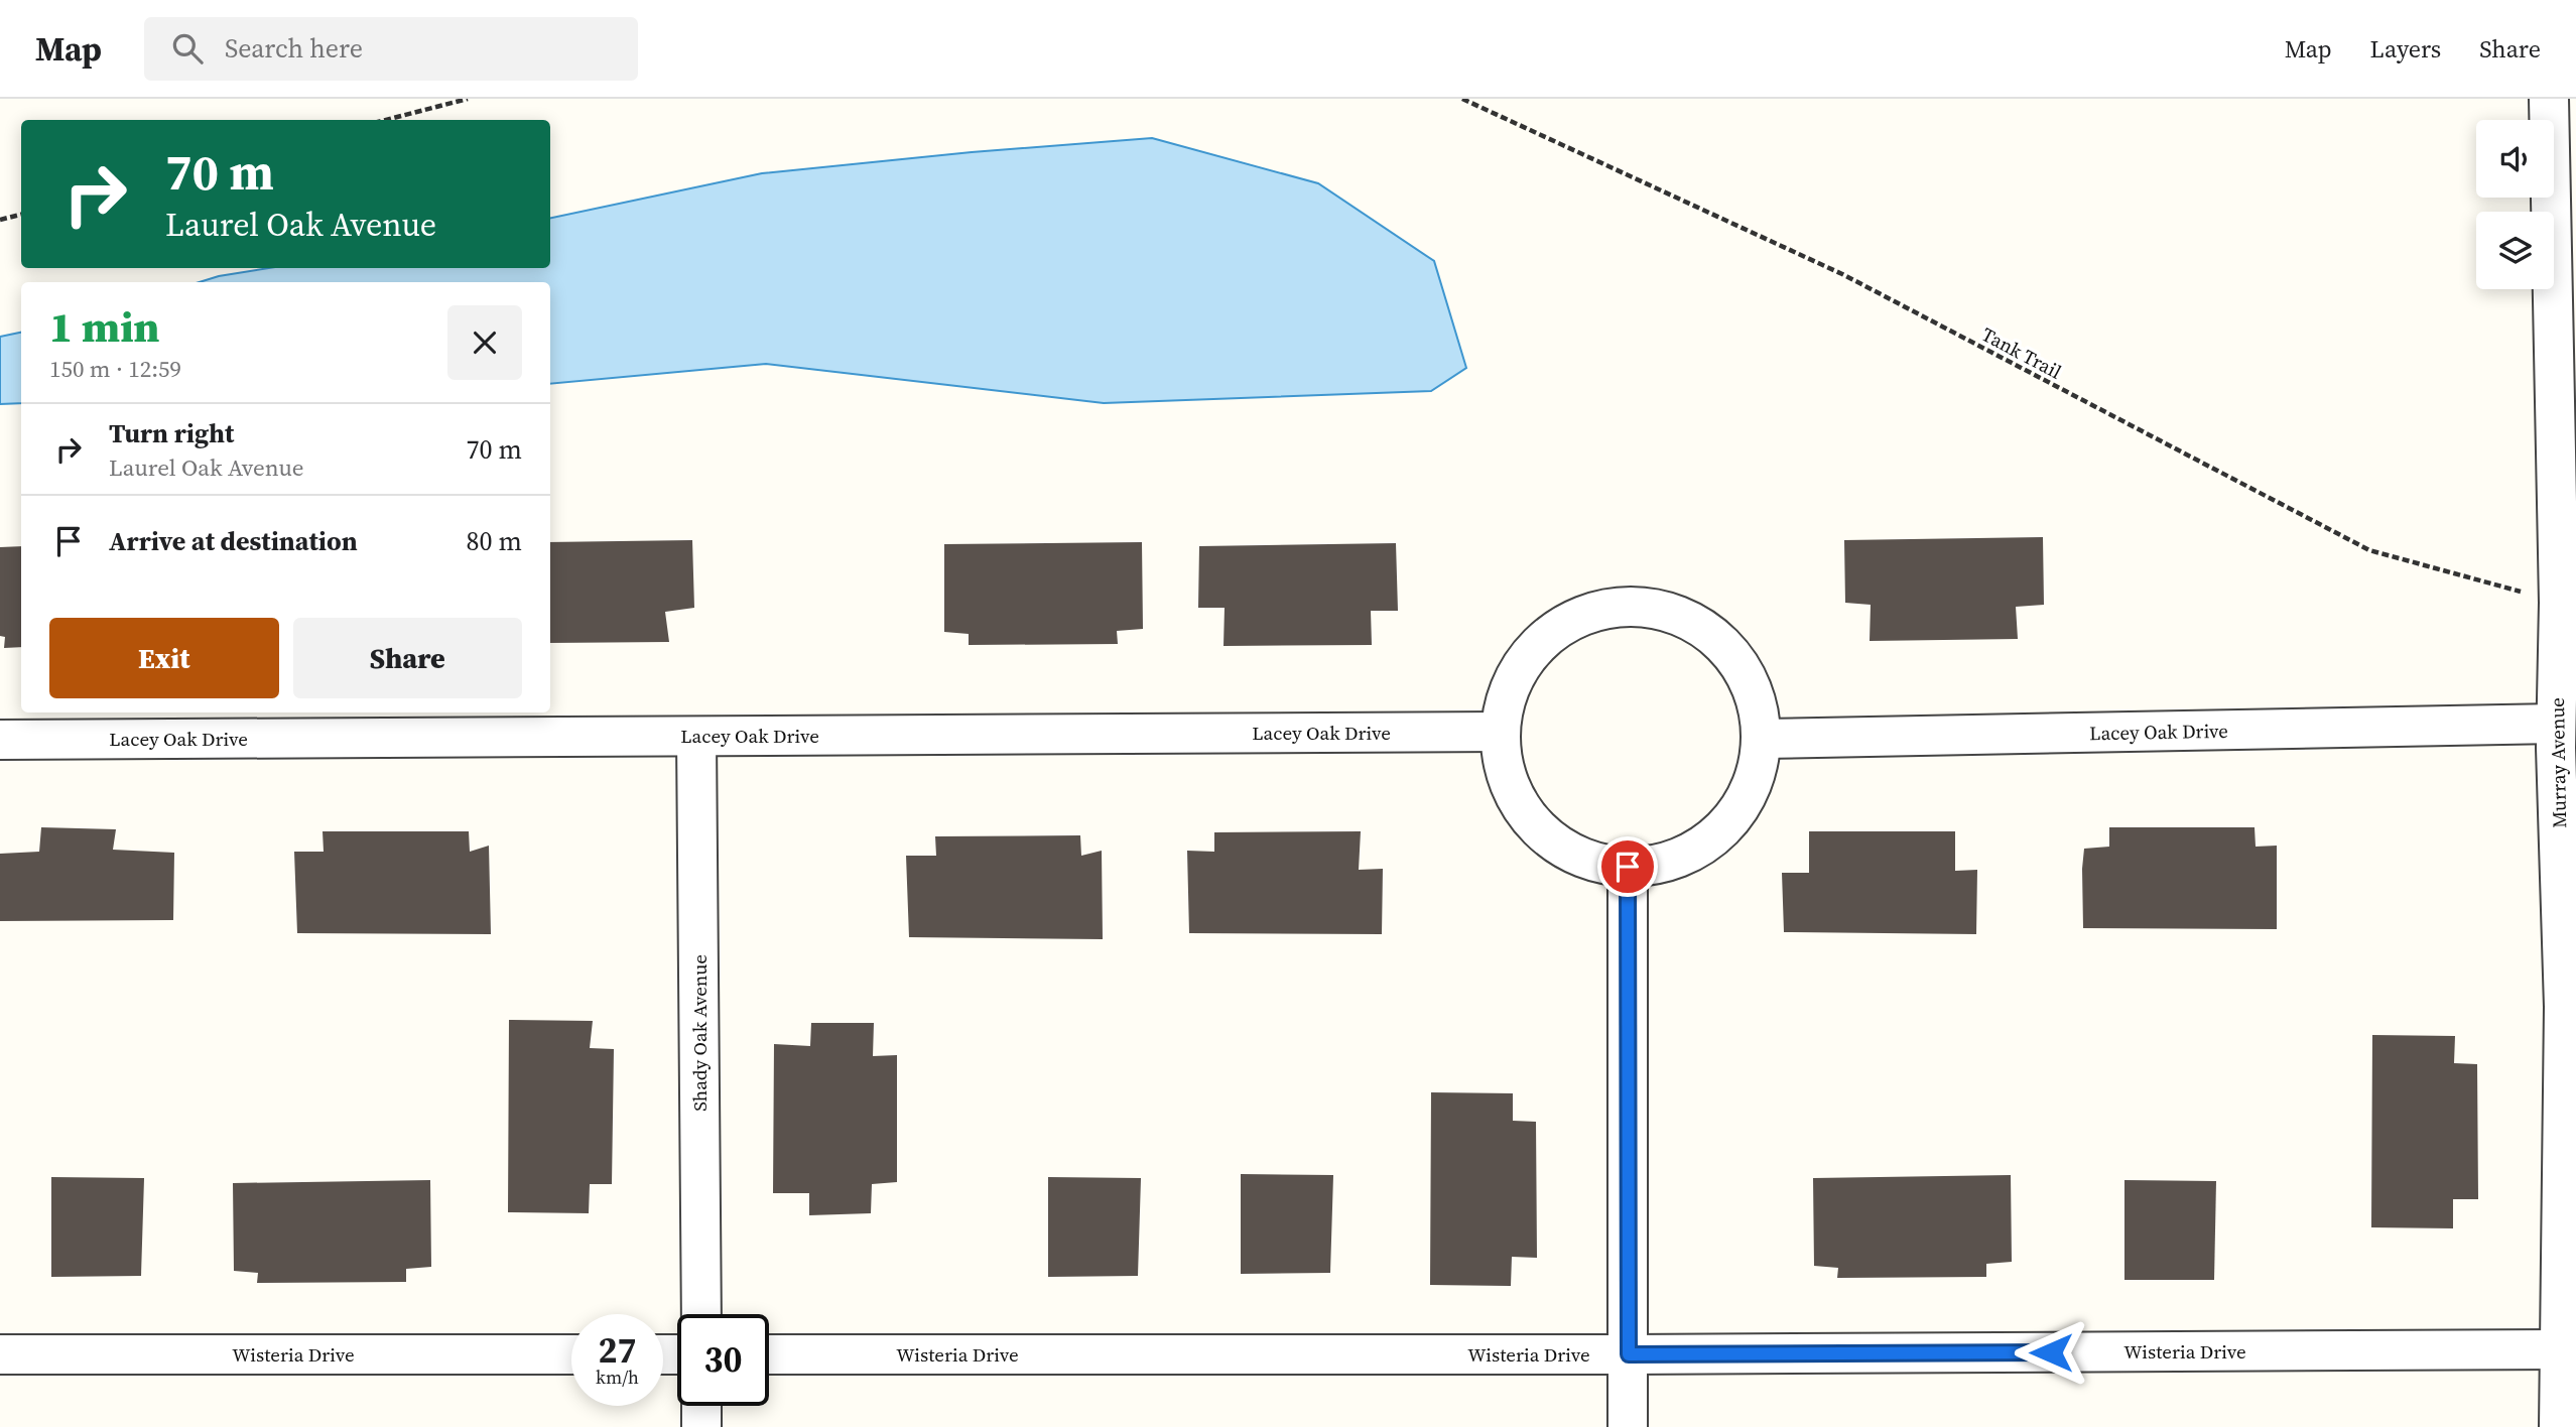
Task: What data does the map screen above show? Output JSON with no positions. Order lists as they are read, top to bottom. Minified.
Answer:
{"streets":{"street":["Lacey Oak Drive","Murray Avenue","Shady Oak Avenue","Wisteria Drive"],"path":["Tank Trail"]},"crossings":[["Tank Trail","Murray Avenue"],["Lacey Oak Drive","Murray Avenue"],["Lacey Oak Drive","Shady Oak Avenue"],["Murray Avenue","Wisteria Drive"]],"page":{"header":"Map","search":"Search here","nav":["Map","Layers","Share"],"turn":["70 m","Laurel Oak Avenue"],"heading":["1 min","150 m · 12:59"],"list":[{"name":"Turn right","note":"Laurel Oak Avenue","value":"70 m"},{"name":"Arrive at destination","value":"80 m"}],"buttons":["Exit","Share"],"speed":"27 km/h","limit":"30"}}
